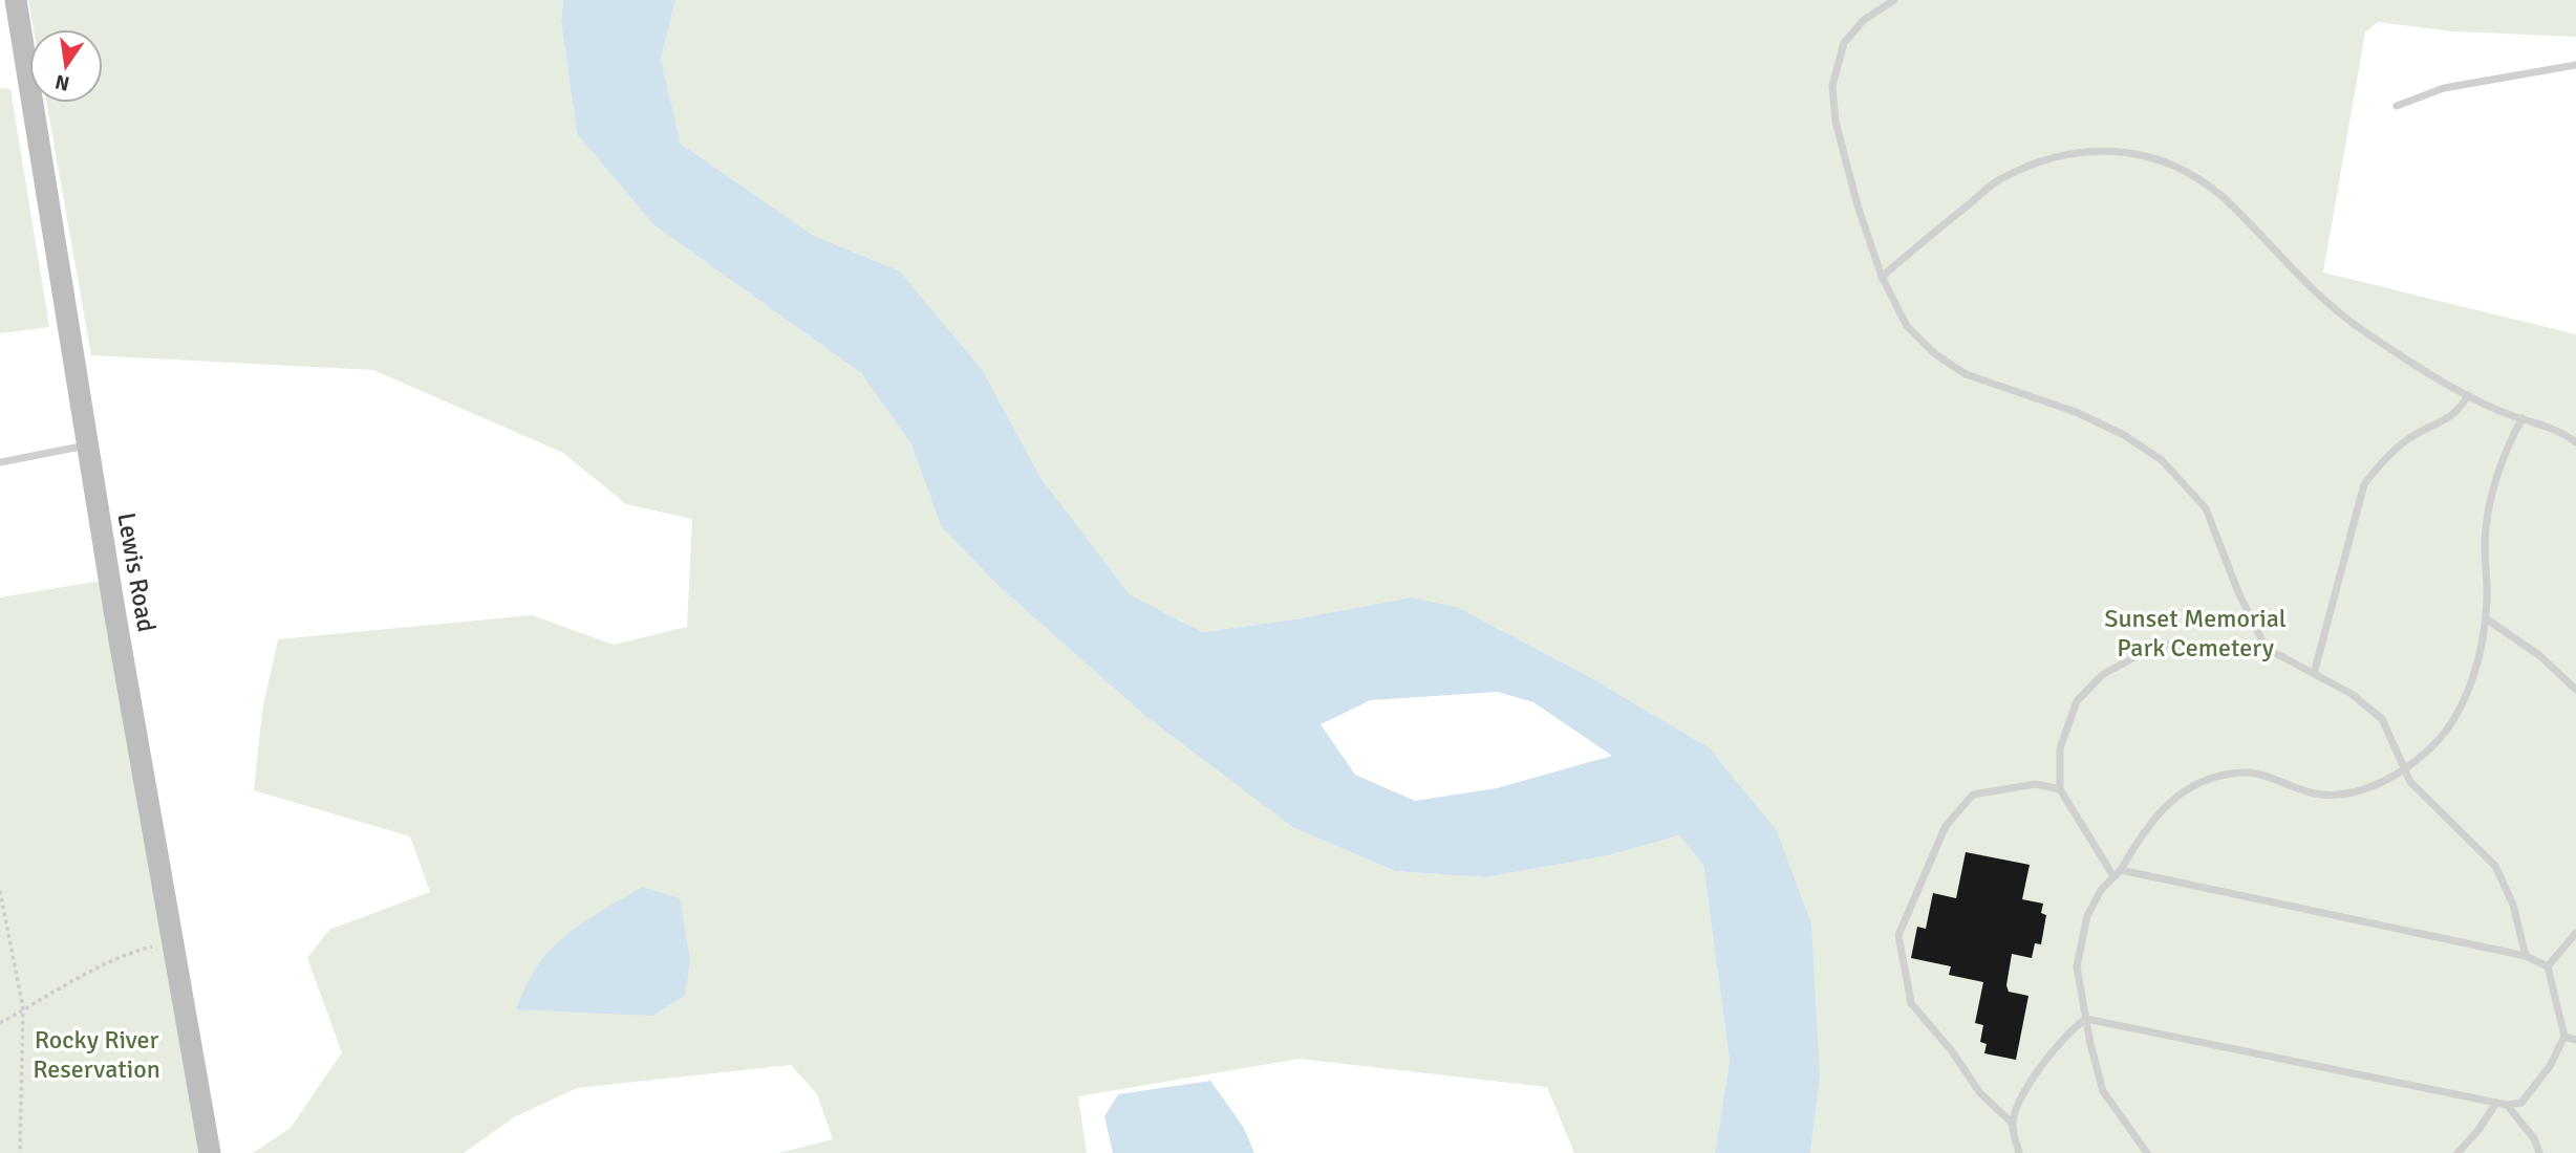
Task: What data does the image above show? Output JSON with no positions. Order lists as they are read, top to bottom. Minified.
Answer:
{"streets":{"street":["Lewis Road"]},"parks":["Sunset Memorial Park Cemetery","Rocky River Reservation"],"north":"bottom"}
